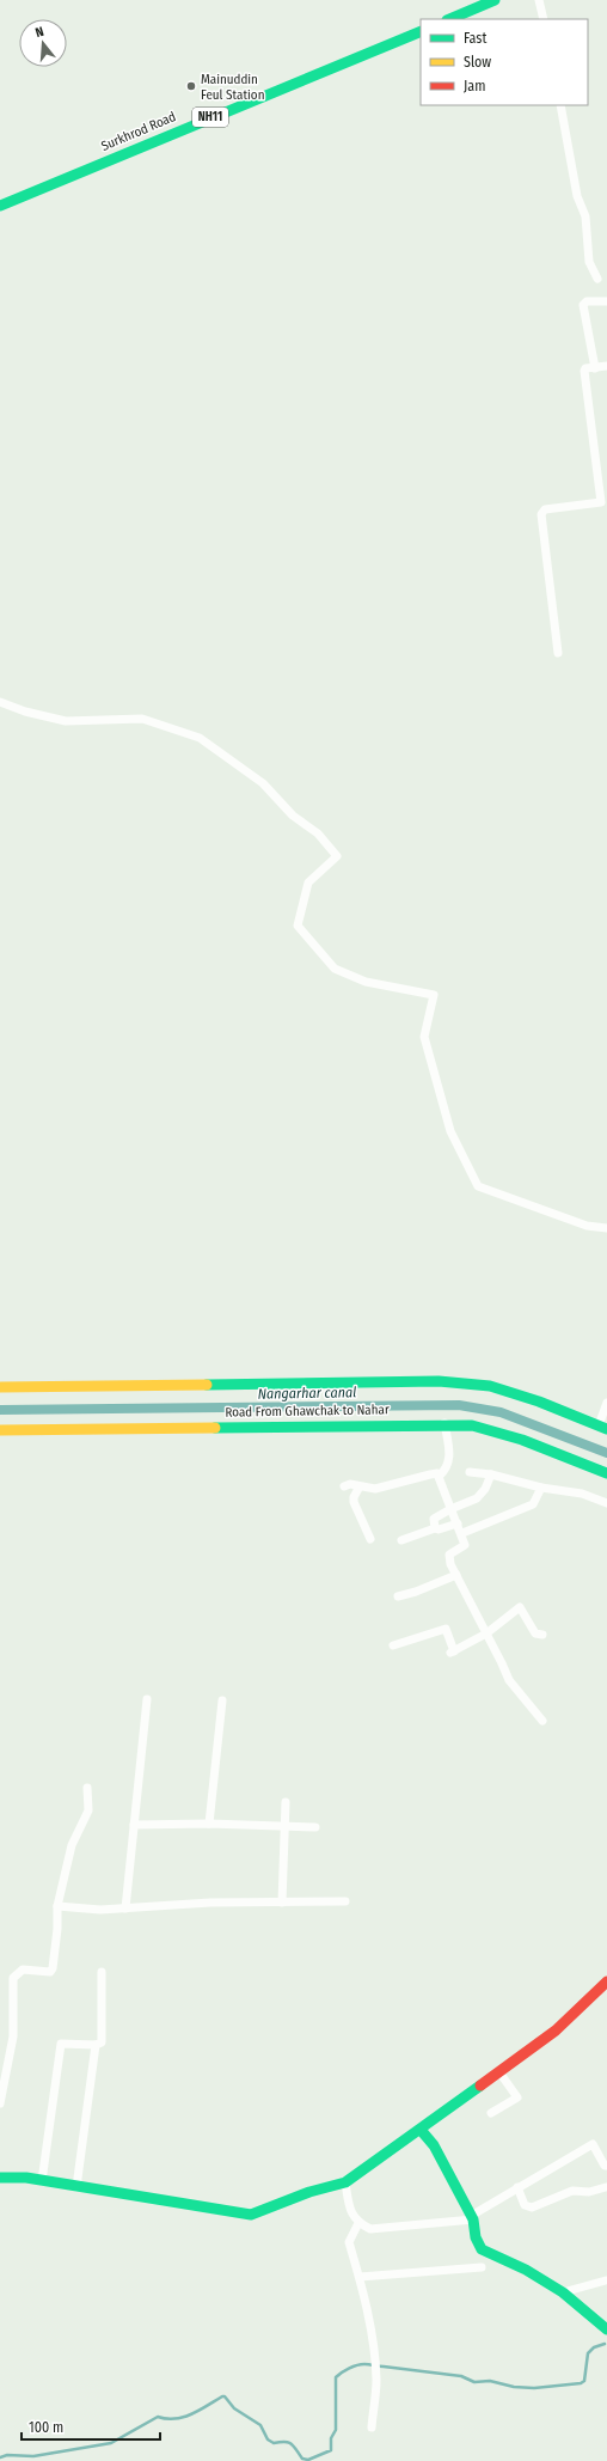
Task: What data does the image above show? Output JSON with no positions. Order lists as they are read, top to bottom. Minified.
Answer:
{"streets":{"street":["NH11","Surkhrod Road","Road From Ghawchak to Nahar"]},"water":["Nangarhar canal"],"places":["Mainuddin Feul Station"],"legend":["Fast","Slow","Jam"],"scale_bar":"100 m","north":"top"}
